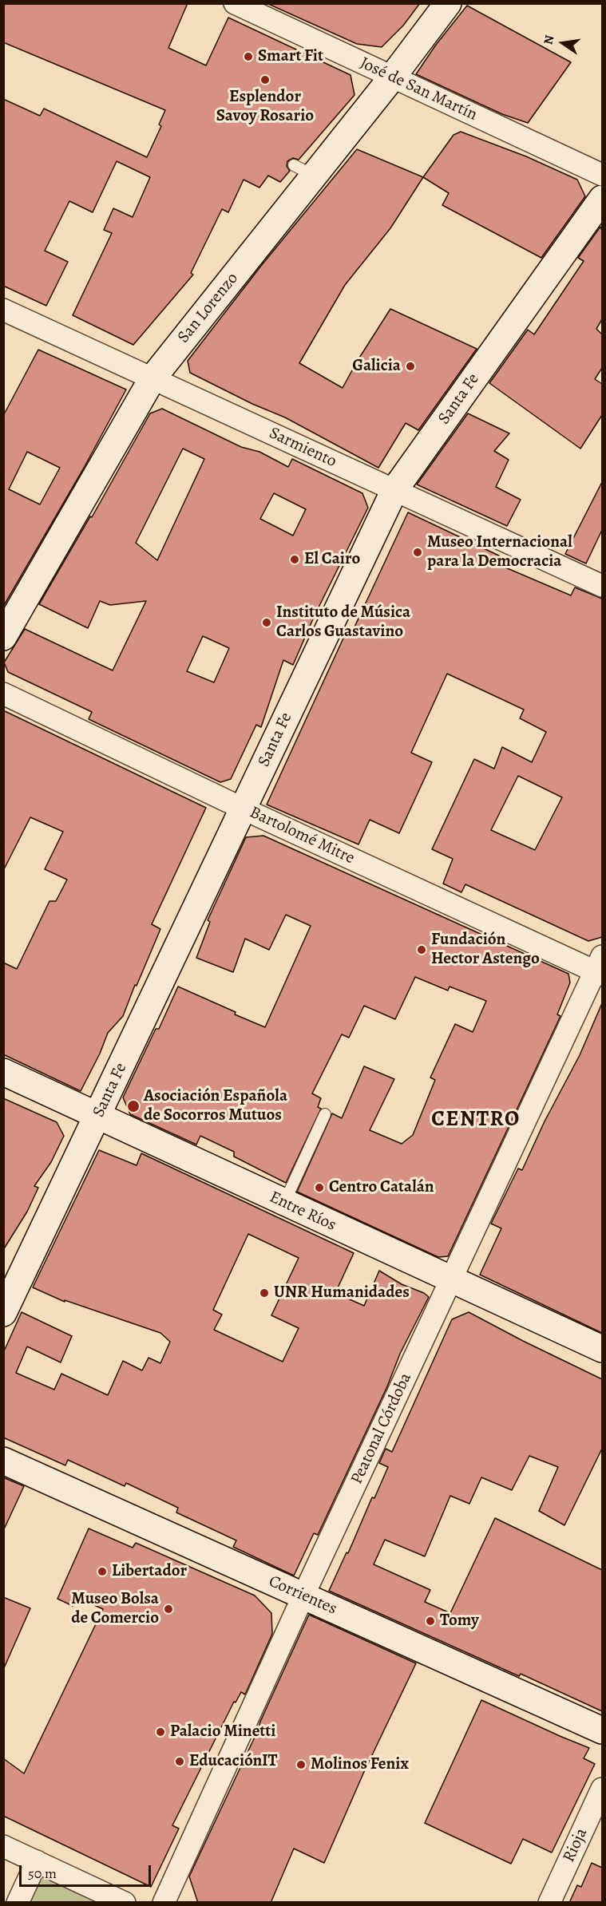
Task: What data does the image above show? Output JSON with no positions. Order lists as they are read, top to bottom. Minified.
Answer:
{"streets":{"main road":["San Lorenzo","Santa Fe","Entre Ríos","Corrientes"],"street":["José de San Martín","Sarmiento","Bartolomé Mitre","Peatonal Córdoba","Rioja"]},"crossings":[["José de San Martín","San Lorenzo"],["San Lorenzo","Sarmiento"],["Santa Fe","Sarmiento"],["Santa Fe","Bartolomé Mitre"],["Santa Fe","Entre Ríos"],["Bartolomé Mitre","Peatonal Córdoba"],["Entre Ríos","Peatonal Córdoba"],["Peatonal Córdoba","Corrientes"]],"districts":["CENTRO"],"places":["Smart Fit","Esplendor Savoy Rosario","Galicia","Museo Internacional para la Democracia","El Cairo","Instituto de Música Carlos Guastavino","Fundación Hector Astengo","Asociación Española de Socorros Mutuos","Centro Catalán","UNR Humanidades","Libertador","Museo Bolsa de Comercio","Tomy","Palacio Minetti","EducaciónIT","Molinos Fenix"],"scale_bar":"50 m","north":"left"}
